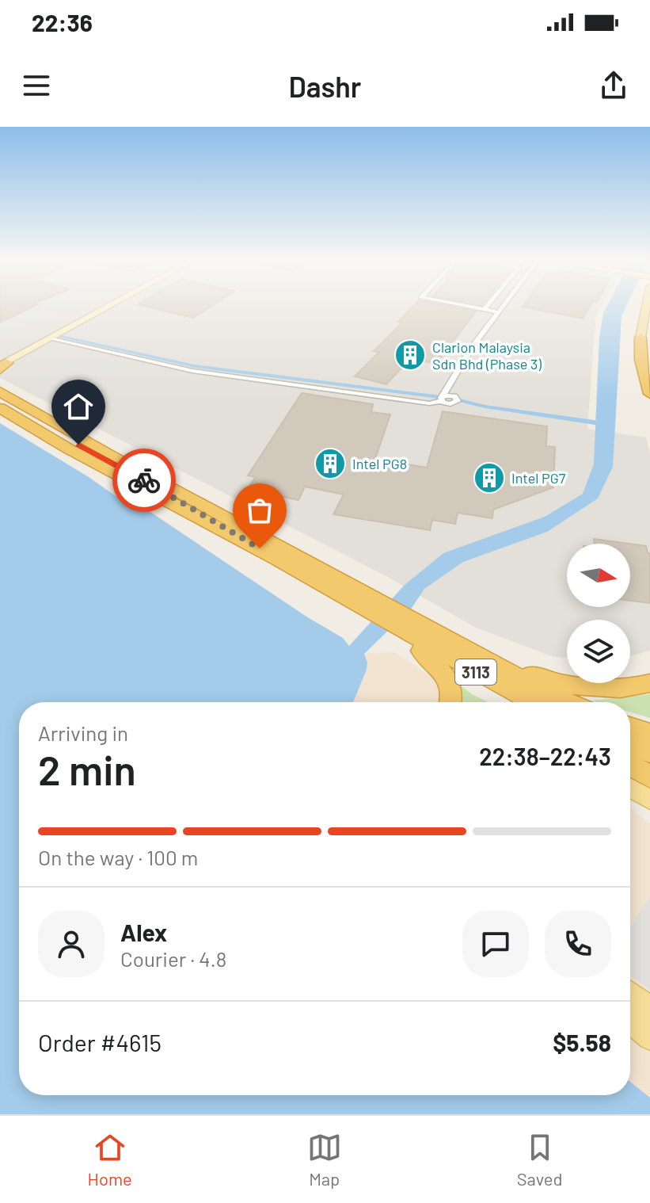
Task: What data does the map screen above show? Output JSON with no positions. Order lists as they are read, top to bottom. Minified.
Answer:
{"streets":{"highway":["3113"]},"places":{"building":["Clarion Malaysia Sdn Bhd (Phase 3)","Intel PG8","Intel PG7"]},"north":"right","page":{"status":"22:36","header":"Dashr","heading":["2 min","Arriving in","22:38–22:43"],"panel":["Alex","Courier · 4.8","Order #4615","$5.58"],"bar":"On the way · 100 m","tabs":["Home","Map","Saved"]}}
